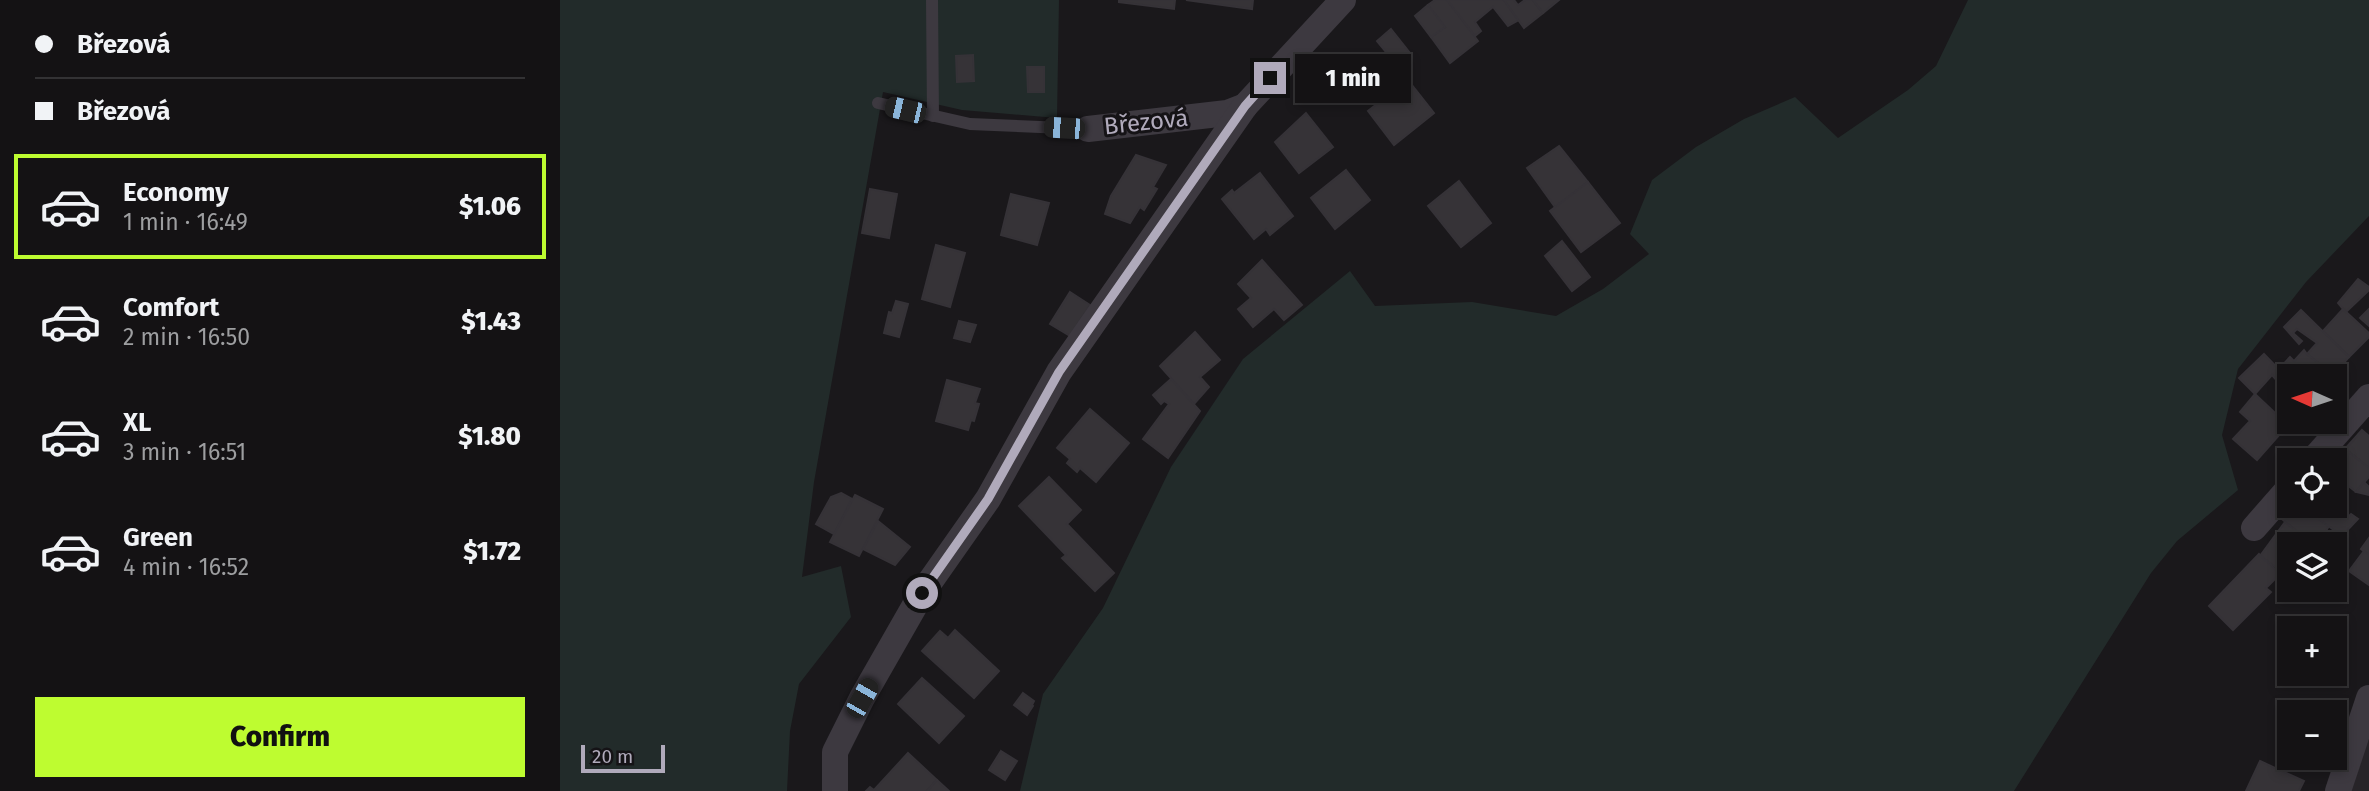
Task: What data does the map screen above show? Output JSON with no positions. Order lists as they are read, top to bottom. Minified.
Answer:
{"streets":{"street":["Březová"]},"scale_bar":"20 m","north":"left","page":{"banner":["Březová","Březová"],"bubble":"1 min","list":[{"name":"Economy","note":"1 min · 16:49","value":"$1.06"},{"name":"Comfort","note":"2 min · 16:50","value":"$1.43"},{"name":"XL","note":"3 min · 16:51","value":"$1.80"},{"name":"Green","note":"4 min · 16:52","value":"$1.72"}],"map_buttons":["+","−"],"buttons":"Confirm","scale":"20 m"}}
